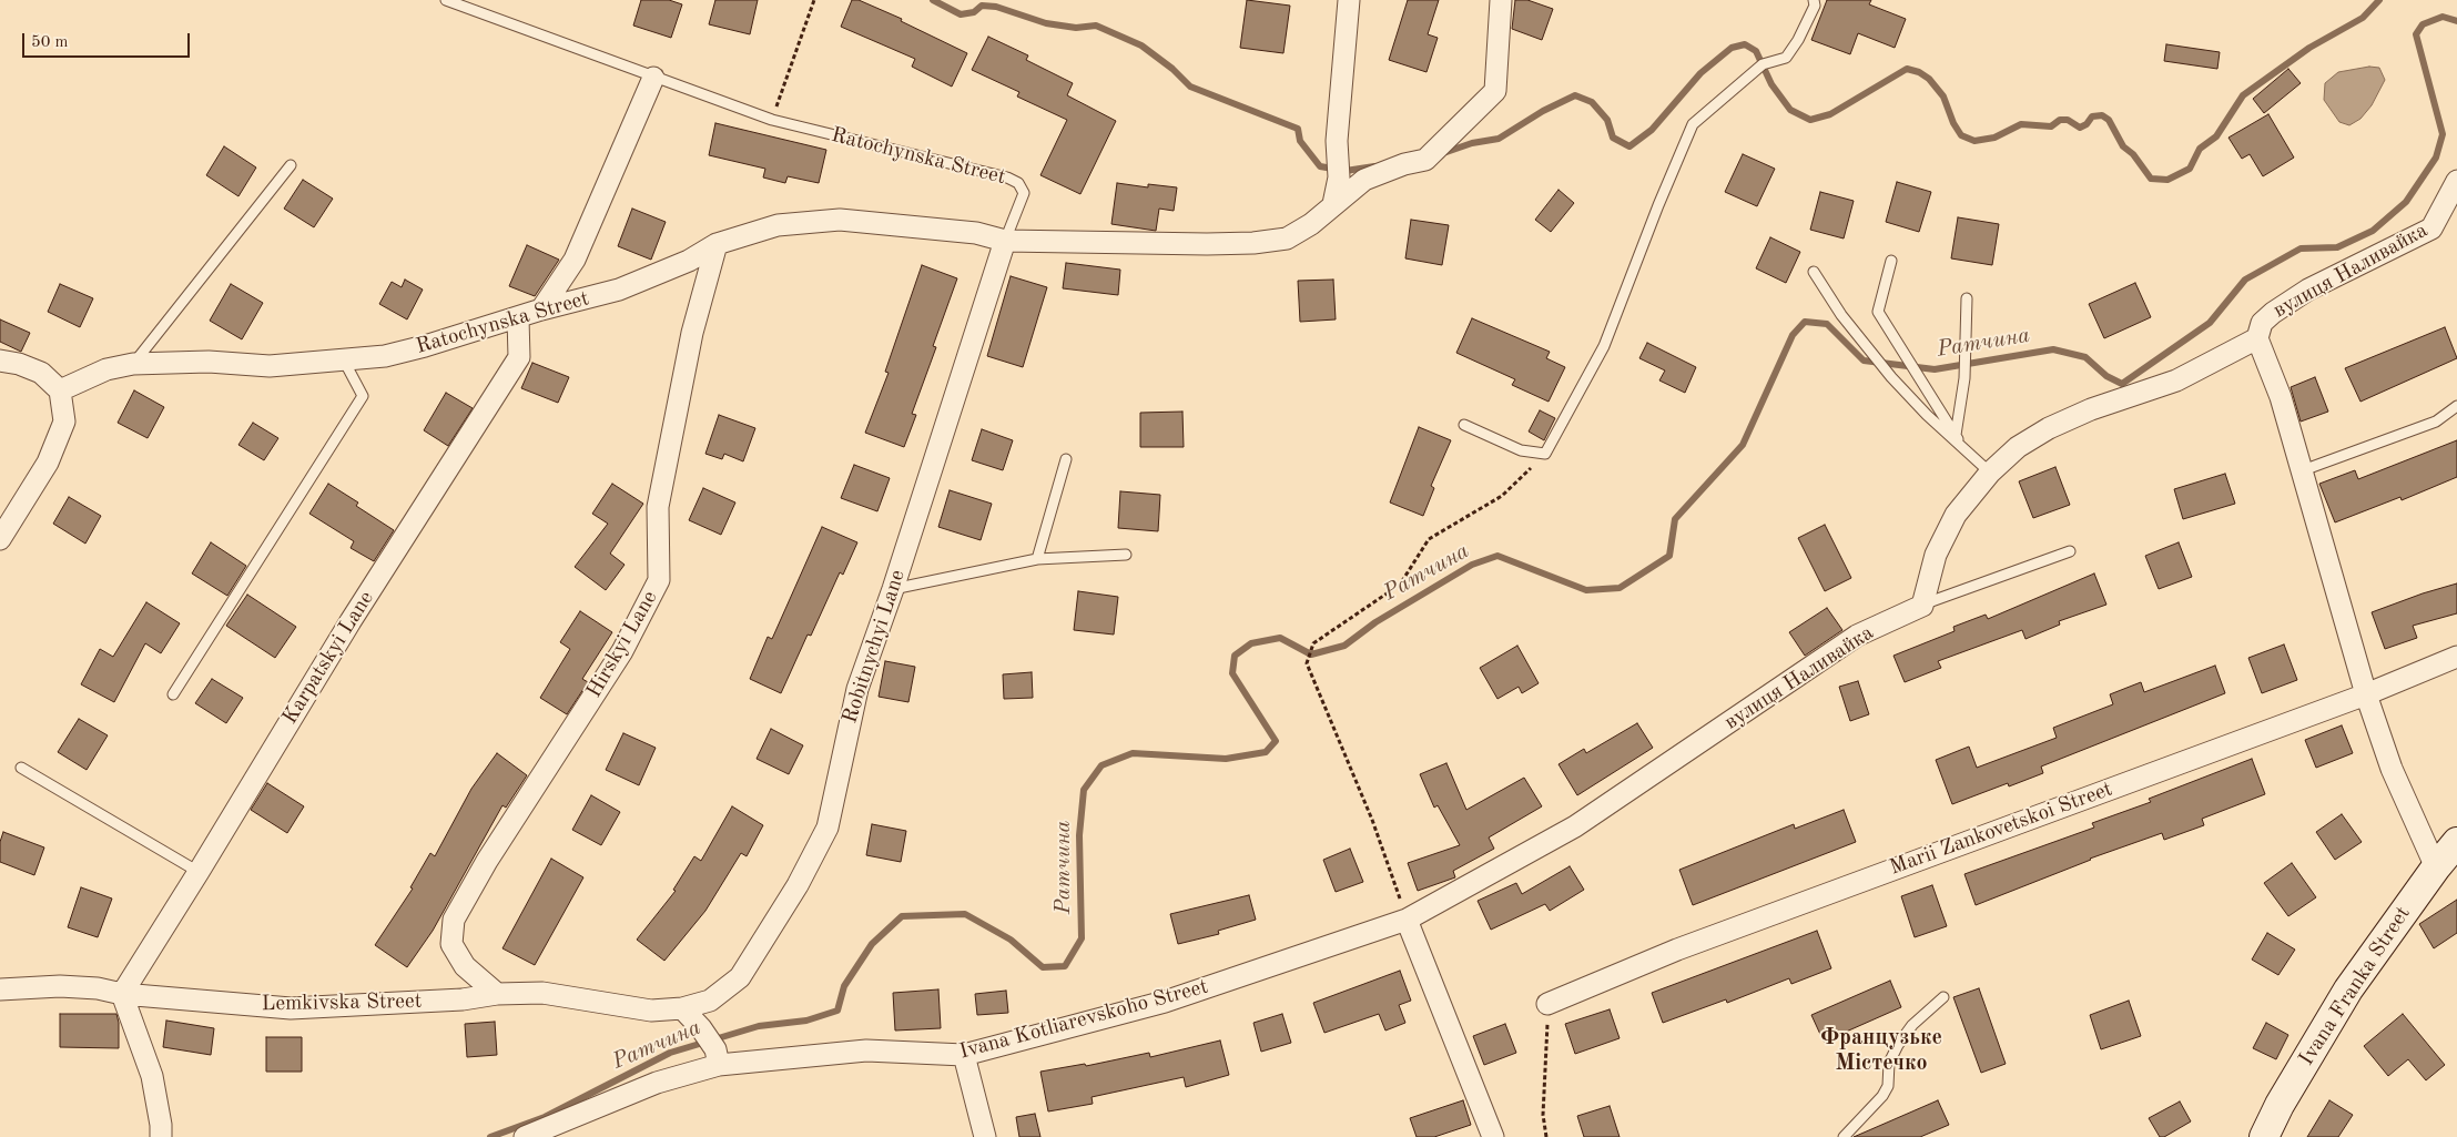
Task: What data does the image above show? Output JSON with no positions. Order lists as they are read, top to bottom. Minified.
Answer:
{"streets":{"main road":["Ivana Franka Street"],"street":["Ratochynska Street","вулиця Наливайка","Hirskyi Lane","Robitnychyi Lane","Karpatskyi Lane","Marii Zankovetskoi Street","Lemkivska Street","Ivana Kotliarevskoho Street"]},"crossings":[["Ratochynska Street","Hirskyi Lane"],["Ratochynska Street","Robitnychyi Lane"],["Ratochynska Street","Karpatskyi Lane"],["вулиця Наливайка","Ivana Kotliarevskoho Street"],["Hirskyi Lane","Lemkivska Street"],["Robitnychyi Lane","Lemkivska Street"],["Karpatskyi Lane","Lemkivska Street"]],"districts":["Французьке Містечко"],"water":["Ратчина"],"scale_bar":"50 m"}
